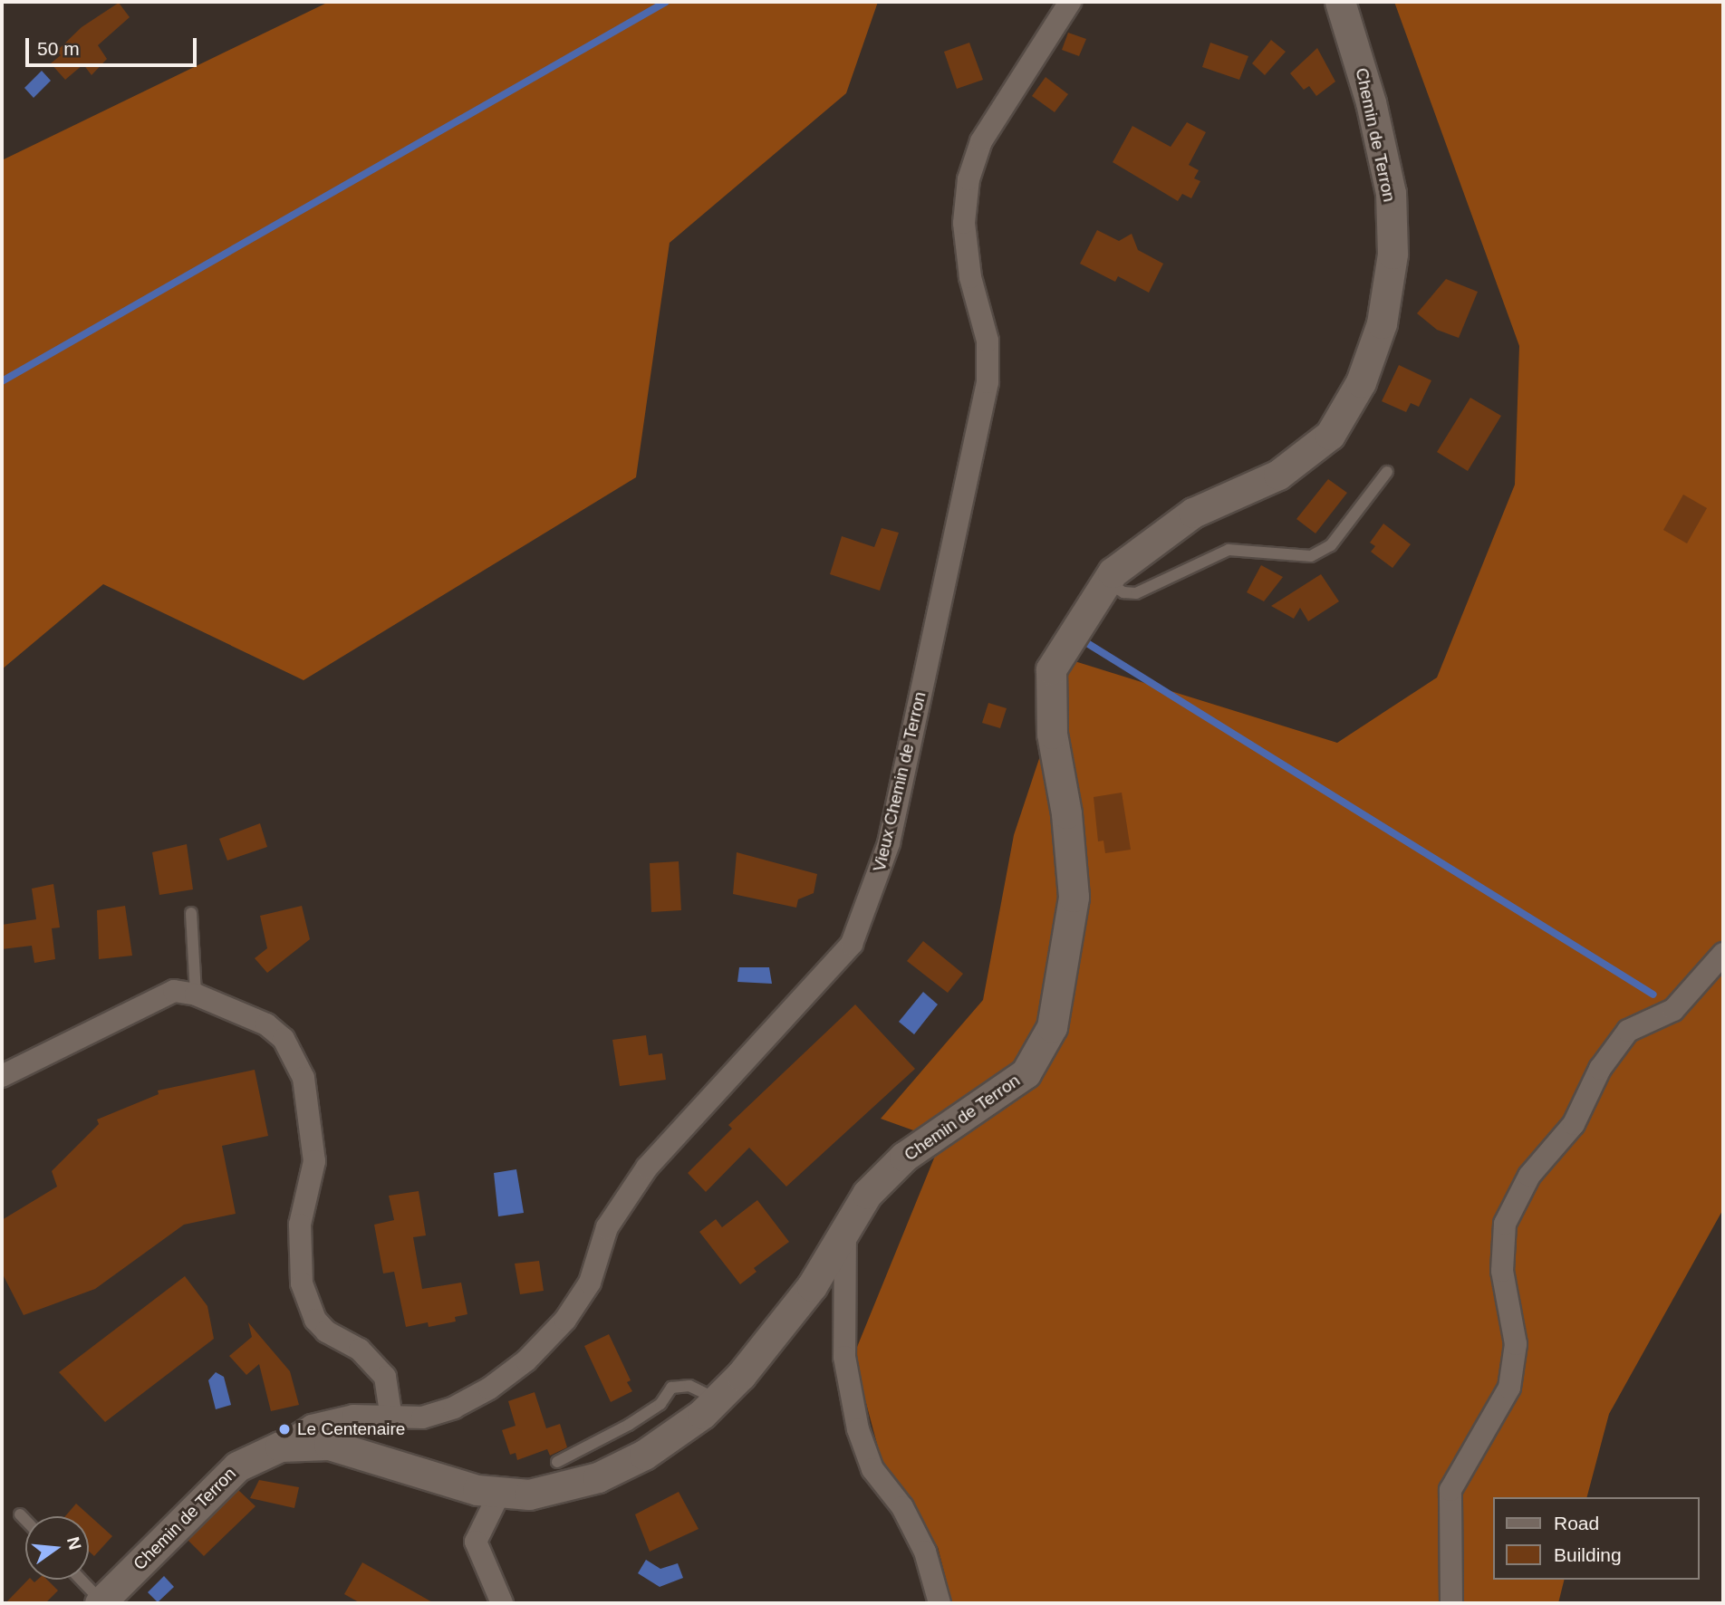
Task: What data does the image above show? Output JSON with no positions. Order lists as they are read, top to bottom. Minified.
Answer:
{"streets":{"street":["Chemin de Terron","Vieux Chemin de Terron"]},"crossings":[["Chemin de Terron","Vieux Chemin de Terron"]],"places":["Le Centenaire"],"legend":["Road","Building"],"scale_bar":"50 m","north":"right"}
